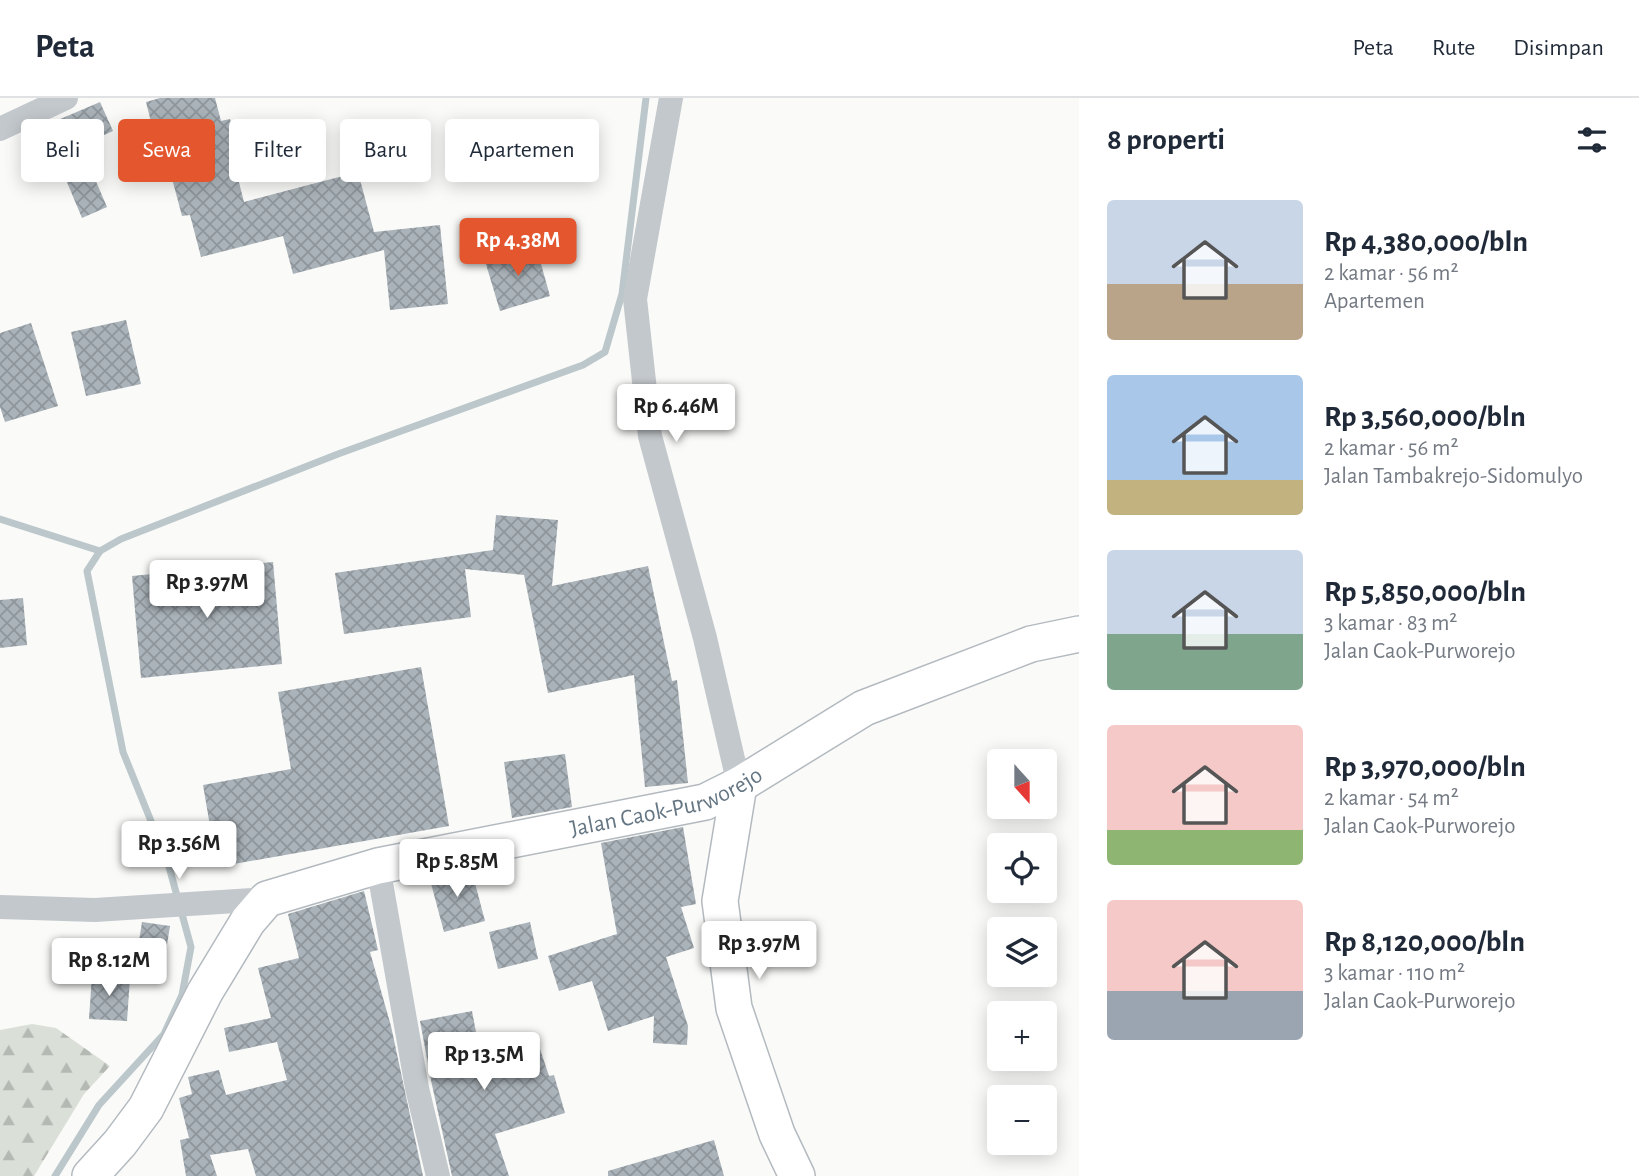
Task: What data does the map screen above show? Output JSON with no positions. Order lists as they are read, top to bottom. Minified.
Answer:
{"streets":{"street":["Jalan Caok-Purworejo"]},"north":"bottom","page":{"header":"Peta","nav":["Peta","Rute","Disimpan"],"heading":"8 properti","chip":["Beli","Sewa","Filter","Baru","Apartemen"],"list":[{"name":"Rp 4,380,000/bln","note":"2 kamar · 56 m² · Apartemen"},{"name":"Rp 3,560,000/bln","note":"2 kamar · 56 m² · Jalan Tambakrejo-Sidomulyo"},{"name":"Rp 5,850,000/bln","note":"3 kamar · 83 m² · Jalan Caok-Purworejo"},{"name":"Rp 3,970,000/bln","note":"2 kamar · 54 m² · Jalan Caok-Purworejo"},{"name":"Rp 8,120,000/bln","note":"3 kamar · 110 m² · Jalan Caok-Purworejo"}],"price":["Rp 4.38M","Rp 6.46M","Rp 3.97M","Rp 3.56M","Rp 5.85M","Rp 3.97M","Rp 8.12M","Rp 13.5M"],"map_buttons":["+","−"]}}
